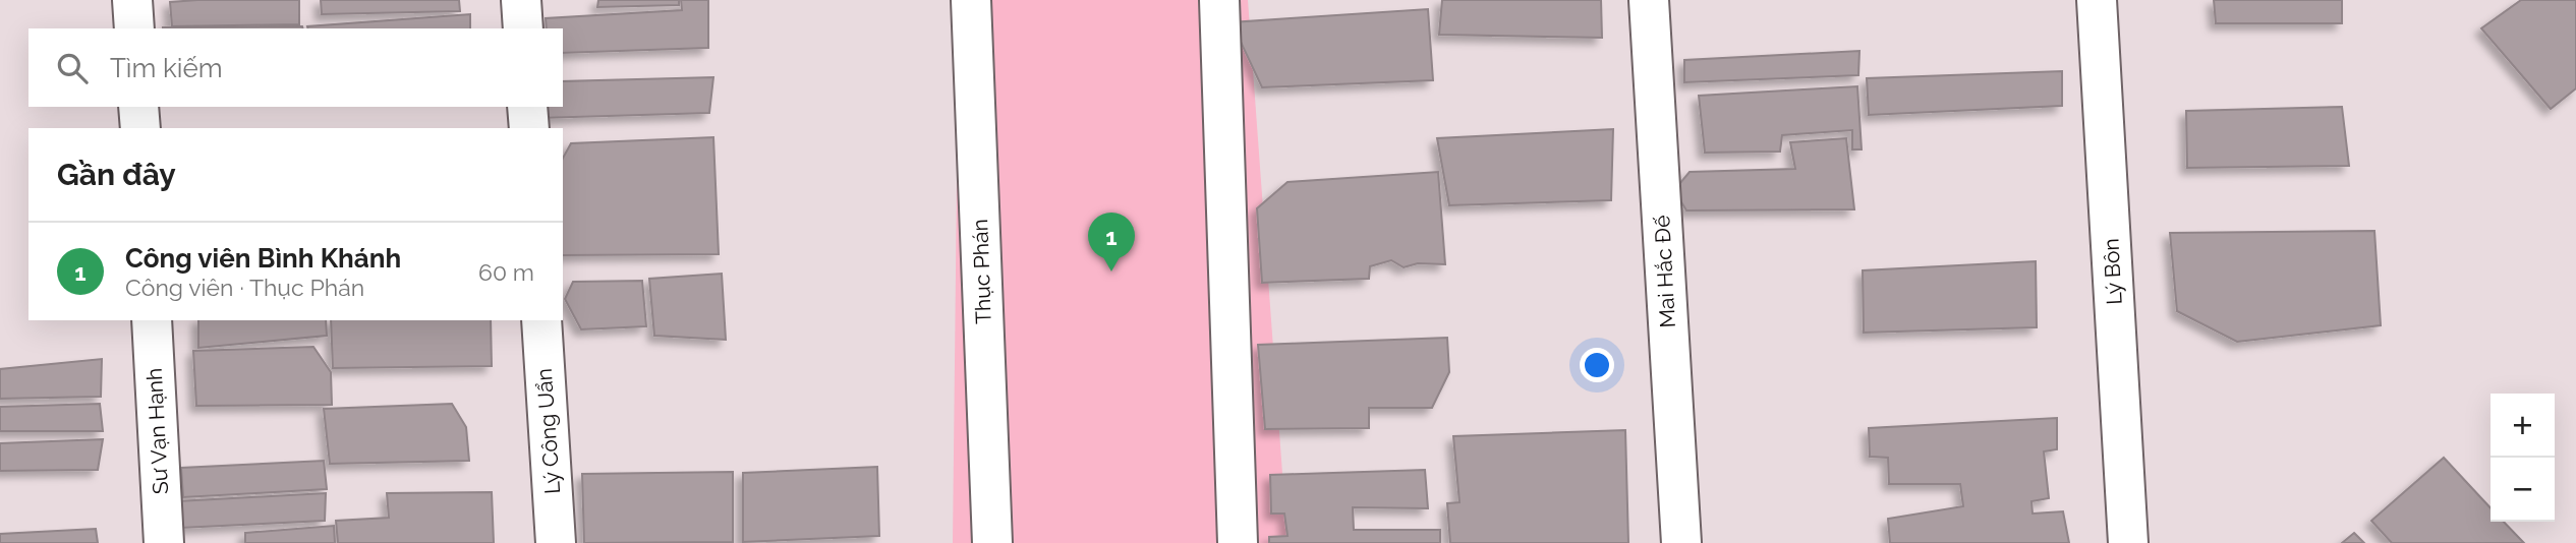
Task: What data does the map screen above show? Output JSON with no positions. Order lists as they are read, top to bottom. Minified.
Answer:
{"streets":{"street":["Thục Phán","Mai Hắc Đế","Lý Bôn","Sư Vạn Hạnh","Lý Công Uẩn"]},"page":{"search":"Tìm kiếm","heading":"Gần đây","pins":"1","list":[{"mark":"1","name":"Công viên Bình Khánh","note":"Công viên · Thục Phán","value":"60 m"}],"map_buttons":["+","−"]}}
